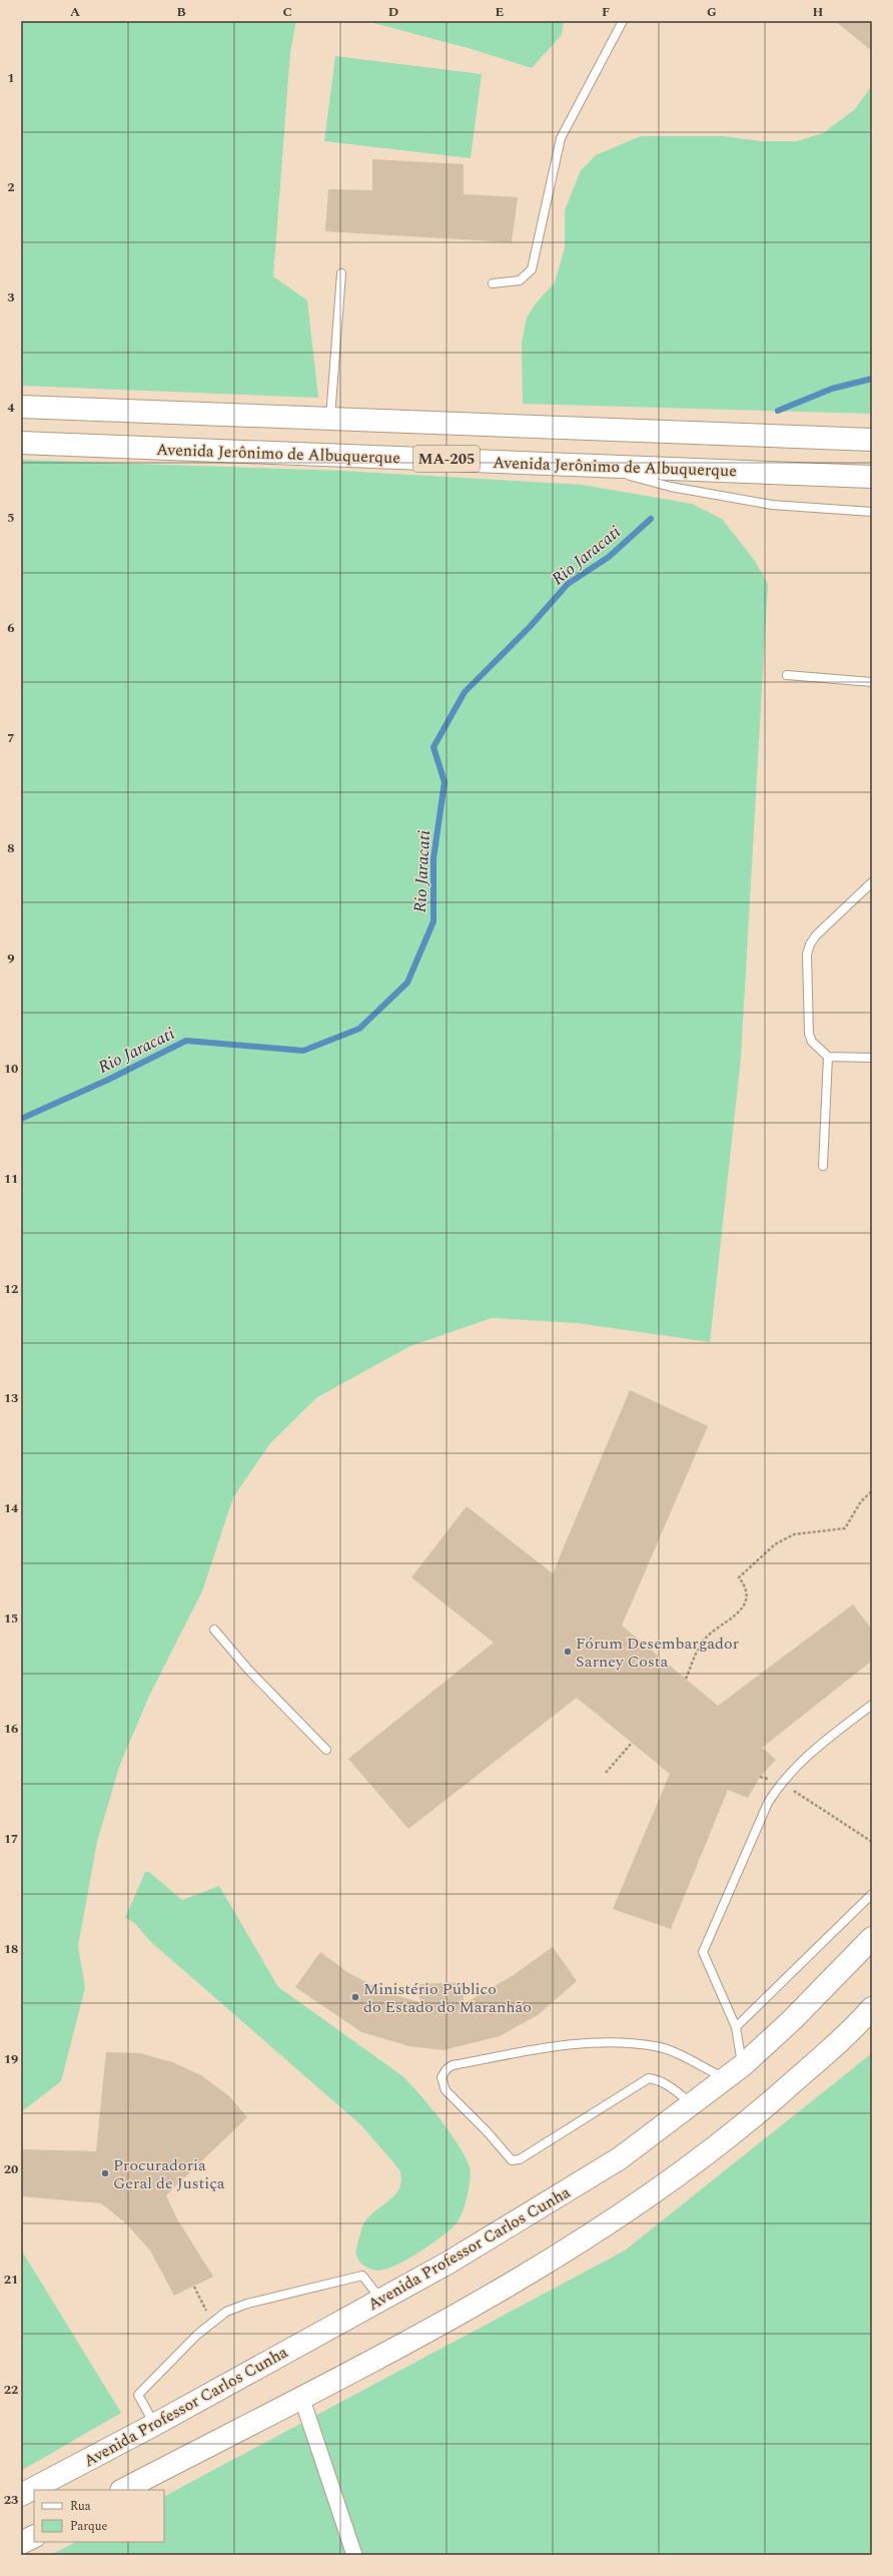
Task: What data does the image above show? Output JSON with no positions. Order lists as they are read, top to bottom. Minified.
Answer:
{"streets":{"main road":["Avenida Jerônimo de Albuquerque","MA-205","Avenida Professor Carlos Cunha"]},"water":["Rio Jaracati"],"places":["Fórum Desembargador Sarney Costa","Ministério Público do Estado do Maranhão","Procuradoria Geral de Justiça"],"legend":["Rua","Parque"],"grid":{"columns":["A","B","C","D","E","F","G","H"],"rows":["1","2","3","4","5","6","7","8","9","10","11","12","13","14","15","16","17","18","19","20","21","22","23"]}}
